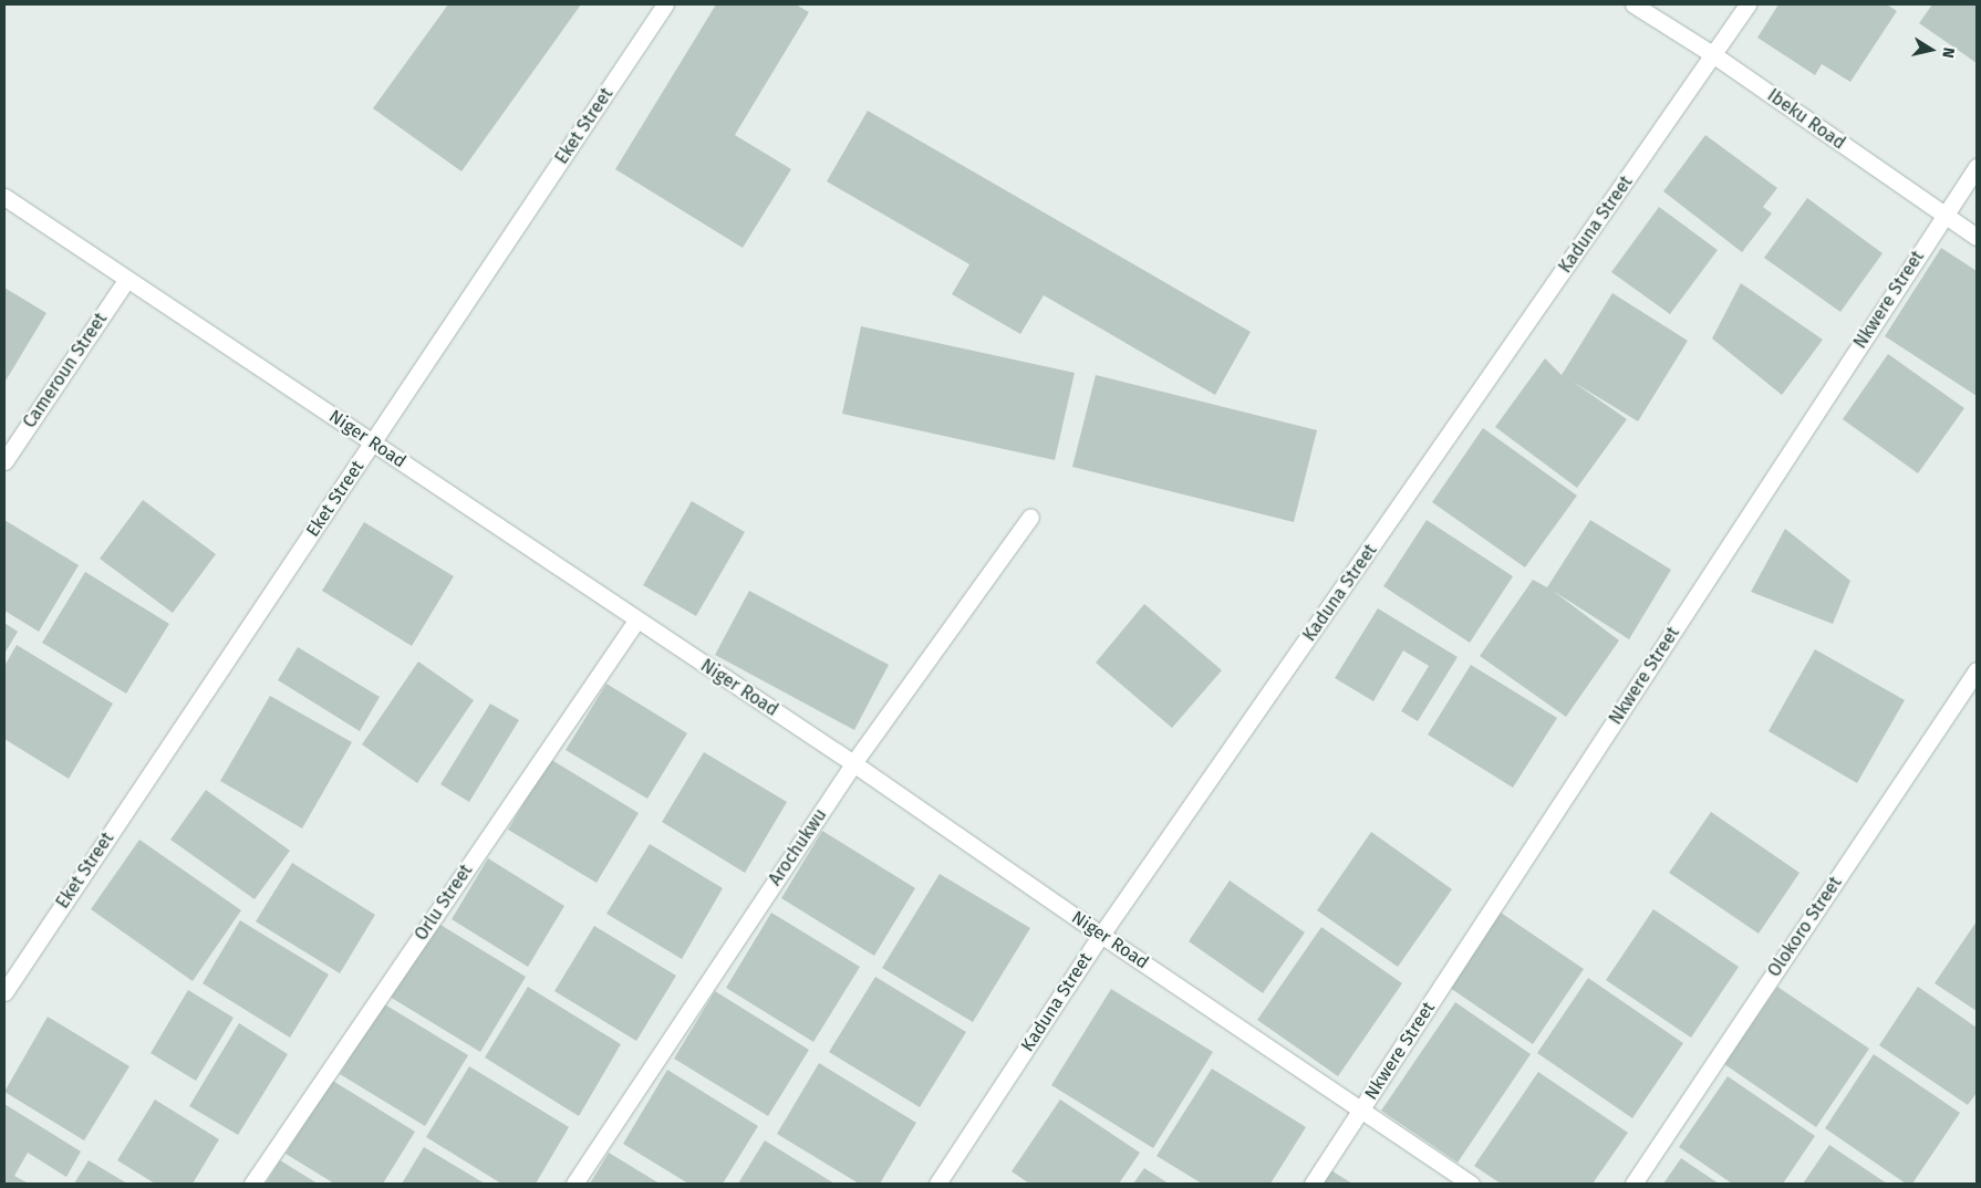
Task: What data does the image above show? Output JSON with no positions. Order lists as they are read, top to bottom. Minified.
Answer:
{"streets":{"street":["Ibeku Road","Eket Street","Kaduna Street","Nkwere Street","Cameroun Street","Niger Road","Arochukwu","Orlu Street","Olokoro Street"]},"crossings":[["Ibeku Road","Kaduna Street"],["Ibeku Road","Nkwere Street"],["Eket Street","Niger Road"],["Kaduna Street","Niger Road"],["Nkwere Street","Niger Road"],["Cameroun Street","Niger Road"],["Niger Road","Arochukwu"],["Niger Road","Orlu Street"]],"north":"right"}
